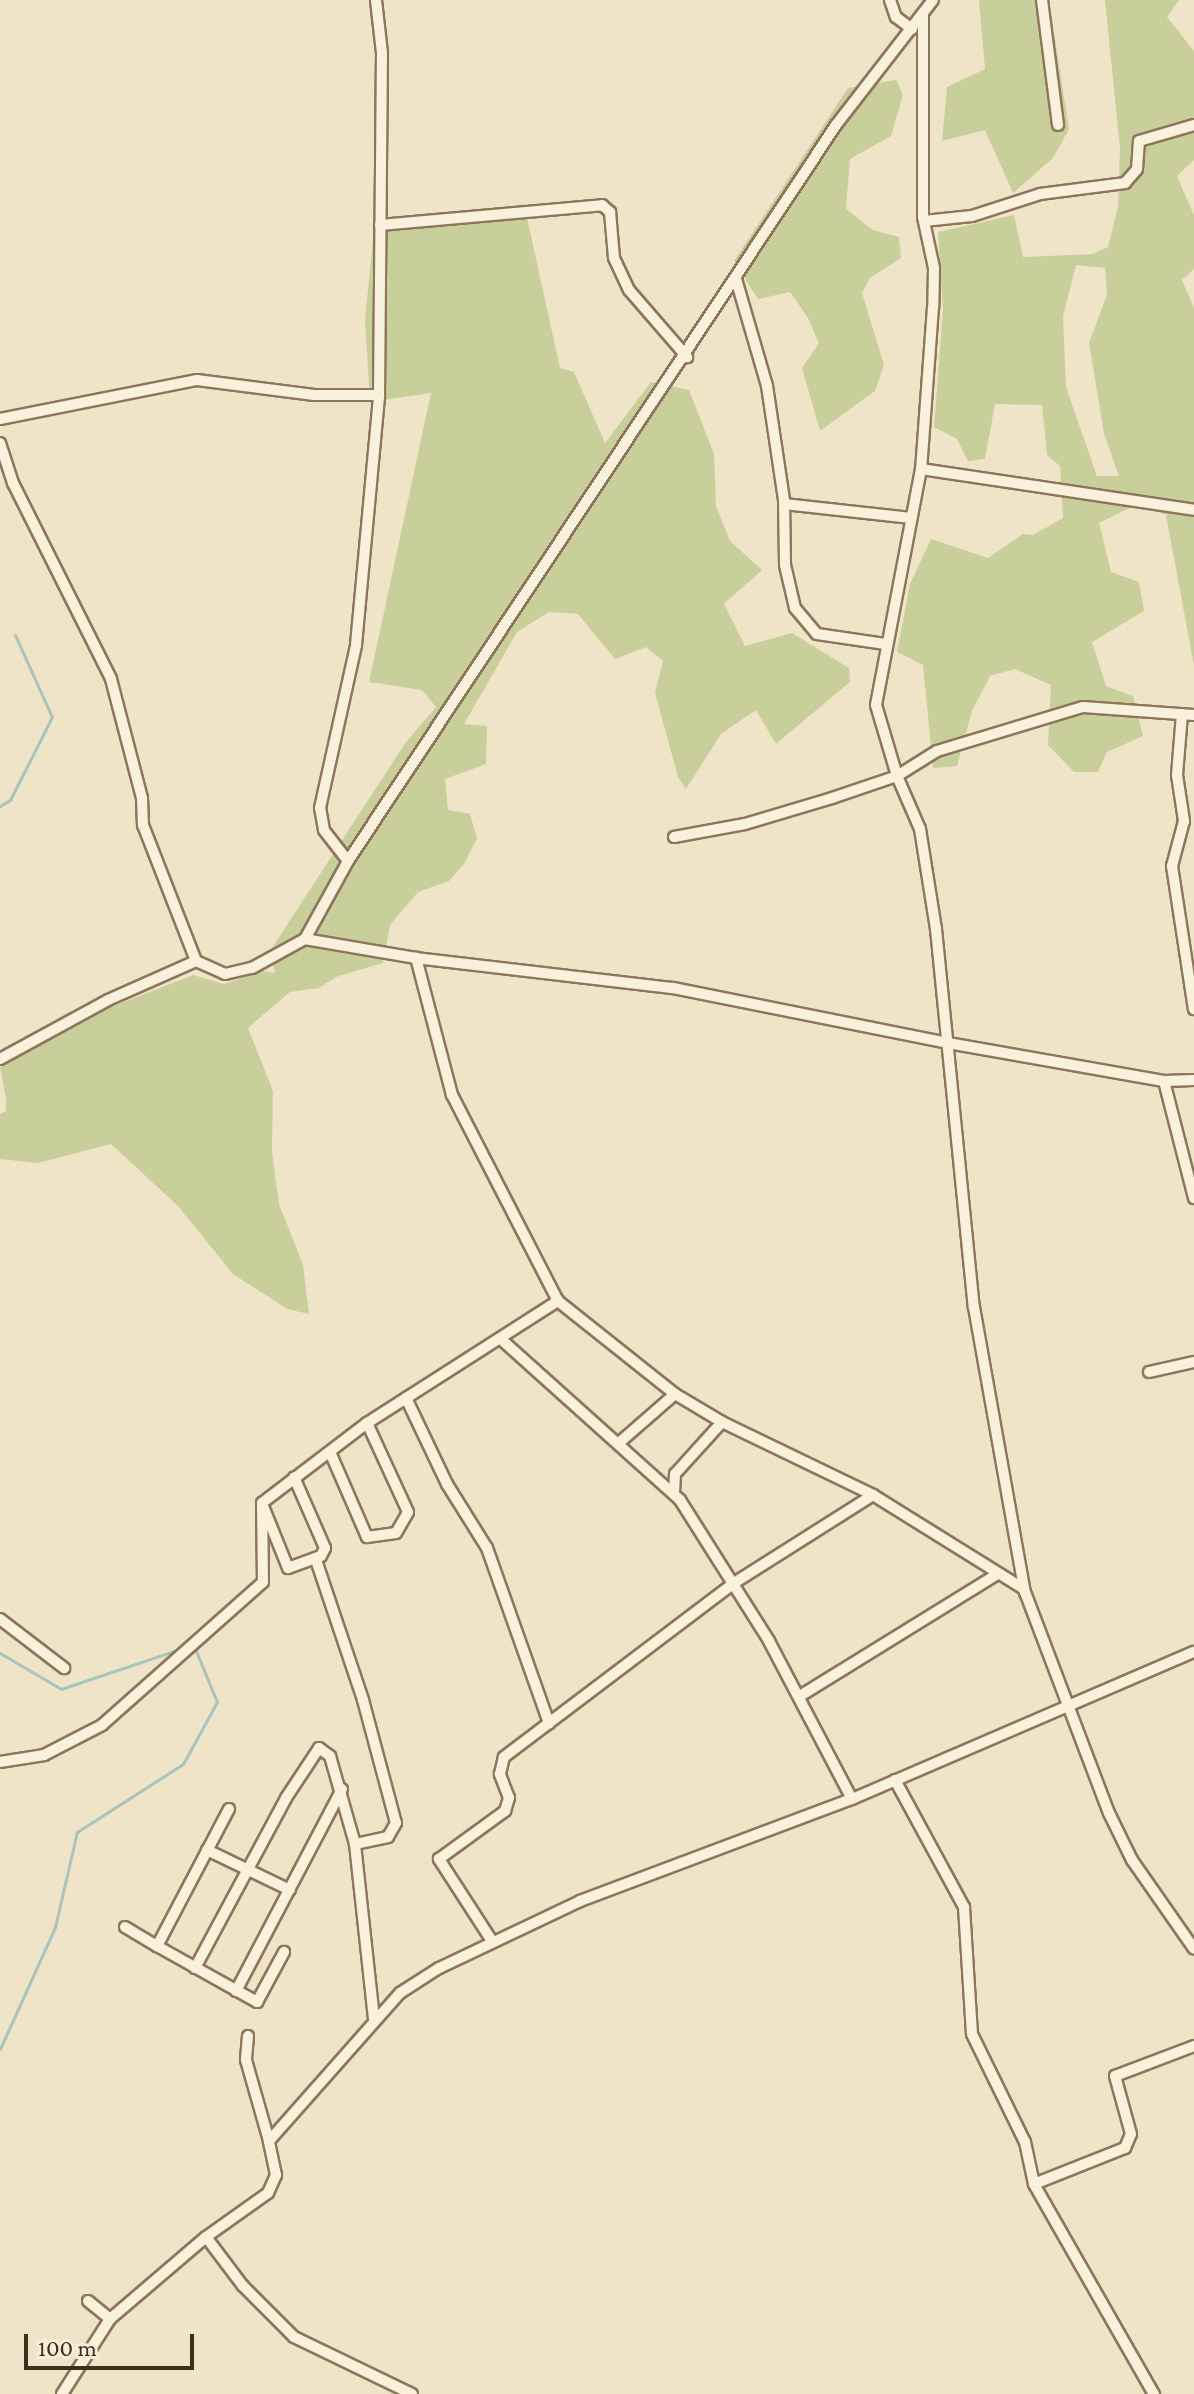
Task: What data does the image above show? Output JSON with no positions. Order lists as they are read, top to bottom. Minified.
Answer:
{"scale_bar":"100 m"}
